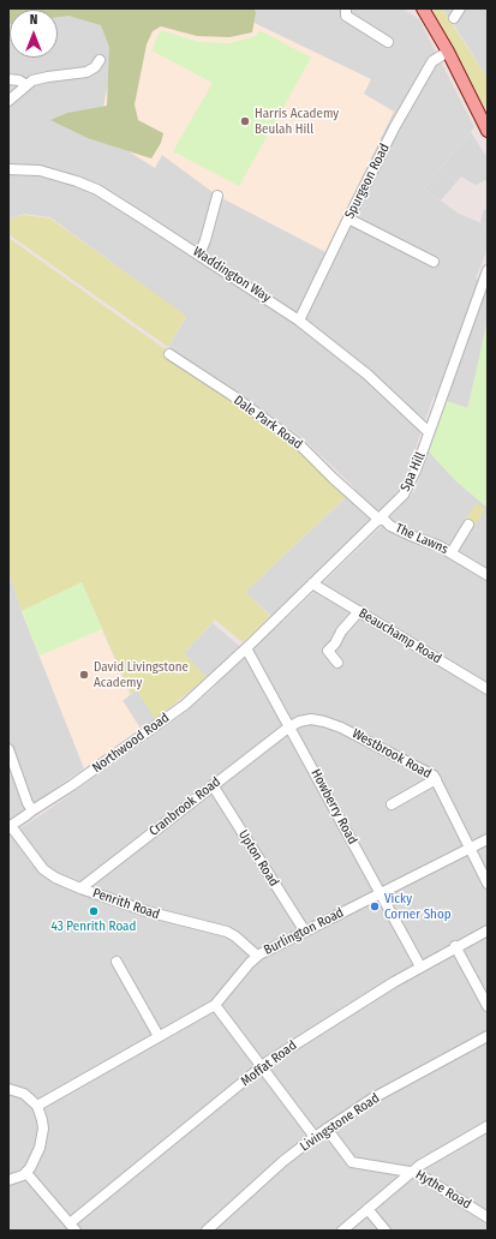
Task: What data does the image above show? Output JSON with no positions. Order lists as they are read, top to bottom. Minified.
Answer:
{"streets":{"street":["Spurgeon Road","Waddington Way","Dale Park Road","Spa Hill","The Lawns","Beauchamp Road","Northwood Road","Westbrook Road","Cranbrook Road","Howberry Road","Upton Road","Penrith Road","Burlington Road","Moffat Road","Livingstone Road","Hythe Road"]},"crossings":[["Spurgeon Road","Waddington Way"],["Waddington Way","Spa Hill"],["Dale Park Road","Spa Hill"],["Dale Park Road","The Lawns"],["Spa Hill","The Lawns"],["Spa Hill","Beauchamp Road"],["Spa Hill","Northwood Road"],["Spa Hill","Howberry Road"],["Northwood Road","Howberry Road"],["Northwood Road","Penrith Road"],["Westbrook Road","Cranbrook Road"],["Westbrook Road","Howberry Road"],["Westbrook Road","Burlington Road"],["Cranbrook Road","Howberry Road"],["Cranbrook Road","Upton Road"],["Cranbrook Road","Penrith Road"],["Howberry Road","Burlington Road"],["Howberry Road","Moffat Road"],["Upton Road","Burlington Road"],["Penrith Road","Burlington Road"],["Livingstone Road","Hythe Road"]],"places":["Harris Academy Beulah Hill","David Livingstone Academy","Vicky Corner Shop","43 Penrith Road"],"north":"top"}
